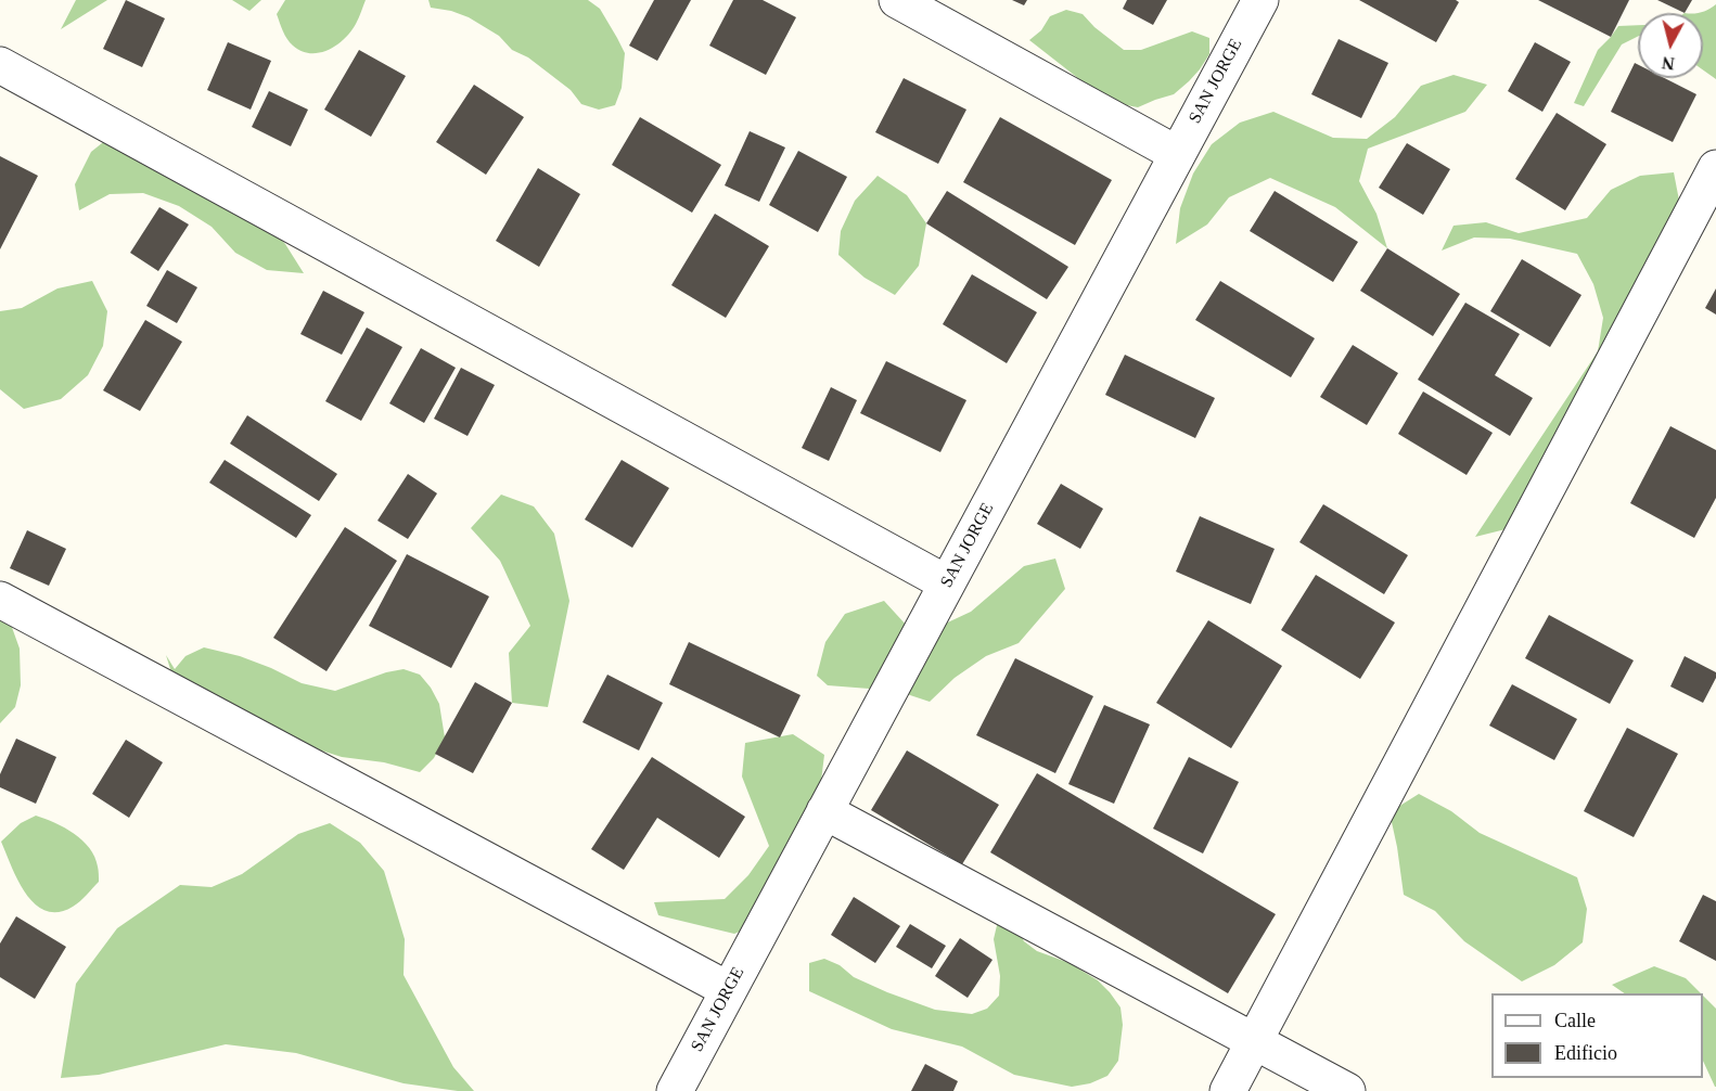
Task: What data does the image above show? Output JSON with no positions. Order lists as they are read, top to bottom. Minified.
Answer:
{"streets":{"street":["SAN JORGE"]},"legend":["Calle","Edificio"],"north":"bottom"}
